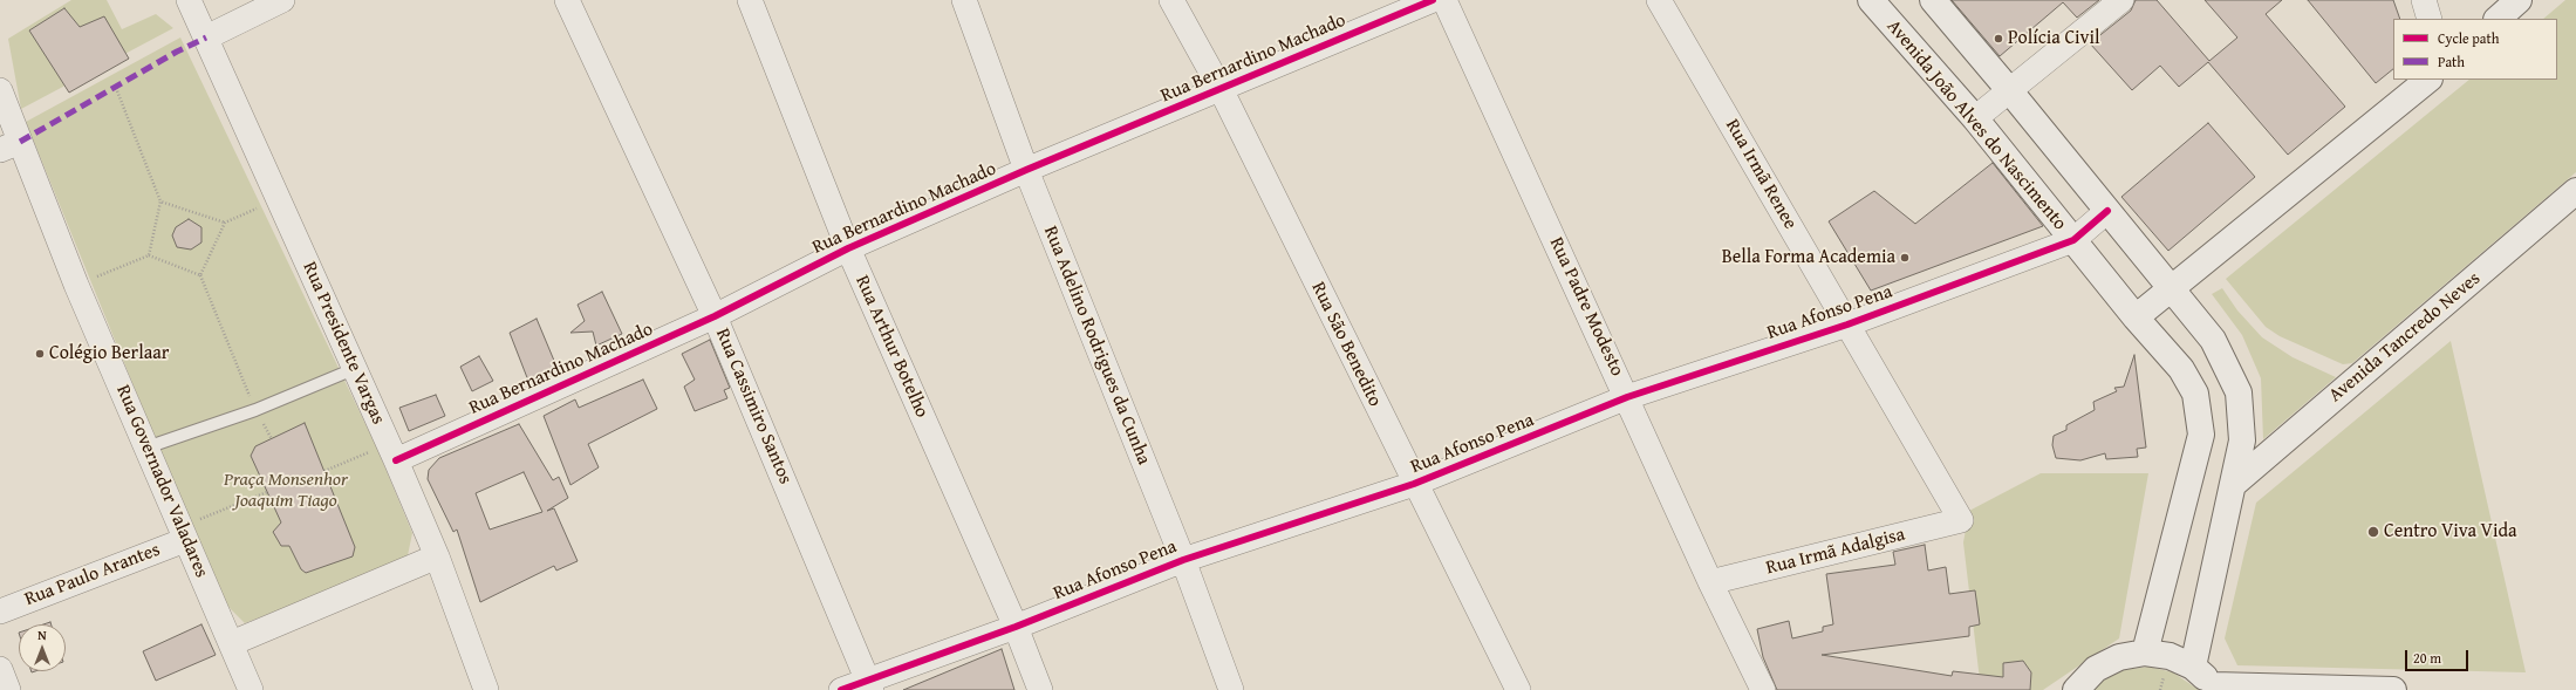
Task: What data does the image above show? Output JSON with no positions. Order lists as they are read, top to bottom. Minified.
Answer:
{"streets":{"main road":["Avenida João Alves do Nascimento","Avenida Tancredo Neves"],"street":["Rua Bernardino Machado","Rua Irmã Renee","Rua Padre Modesto","Rua Afonso Pena","Rua Presidente Vargas","Rua São Benedito","Rua Adelino Rodrigues da Cunha","Rua Arthur Botelho","Rua Cassimiro Santos","Rua Governador Valadares","Rua Irmã Adalgisa","Rua Paulo Arantes"]},"crossings":[["Rua Bernardino Machado","Rua Presidente Vargas"],["Rua Bernardino Machado","Rua São Benedito"],["Rua Bernardino Machado","Rua Adelino Rodrigues da Cunha"],["Rua Bernardino Machado","Rua Arthur Botelho"],["Rua Bernardino Machado","Rua Cassimiro Santos"],["Avenida João Alves do Nascimento","Rua Afonso Pena"],["Rua Irmã Renee","Rua Afonso Pena"],["Rua Irmã Renee","Rua Irmã Adalgisa"],["Rua Padre Modesto","Rua Afonso Pena"],["Rua Padre Modesto","Rua Irmã Adalgisa"],["Rua Afonso Pena","Rua São Benedito"],["Rua Afonso Pena","Rua Adelino Rodrigues da Cunha"],["Rua Afonso Pena","Rua Arthur Botelho"],["Rua Afonso Pena","Rua Cassimiro Santos"],["Rua Governador Valadares","Rua Paulo Arantes"]],"parks":["Praça Monsenhor Joaquim Tiago"],"places":["Polícia Civil","Bella Forma Academia","Colégio Berlaar","Centro Viva Vida"],"legend":["Cycle path","Path"],"scale_bar":"20 m","north":"top"}
